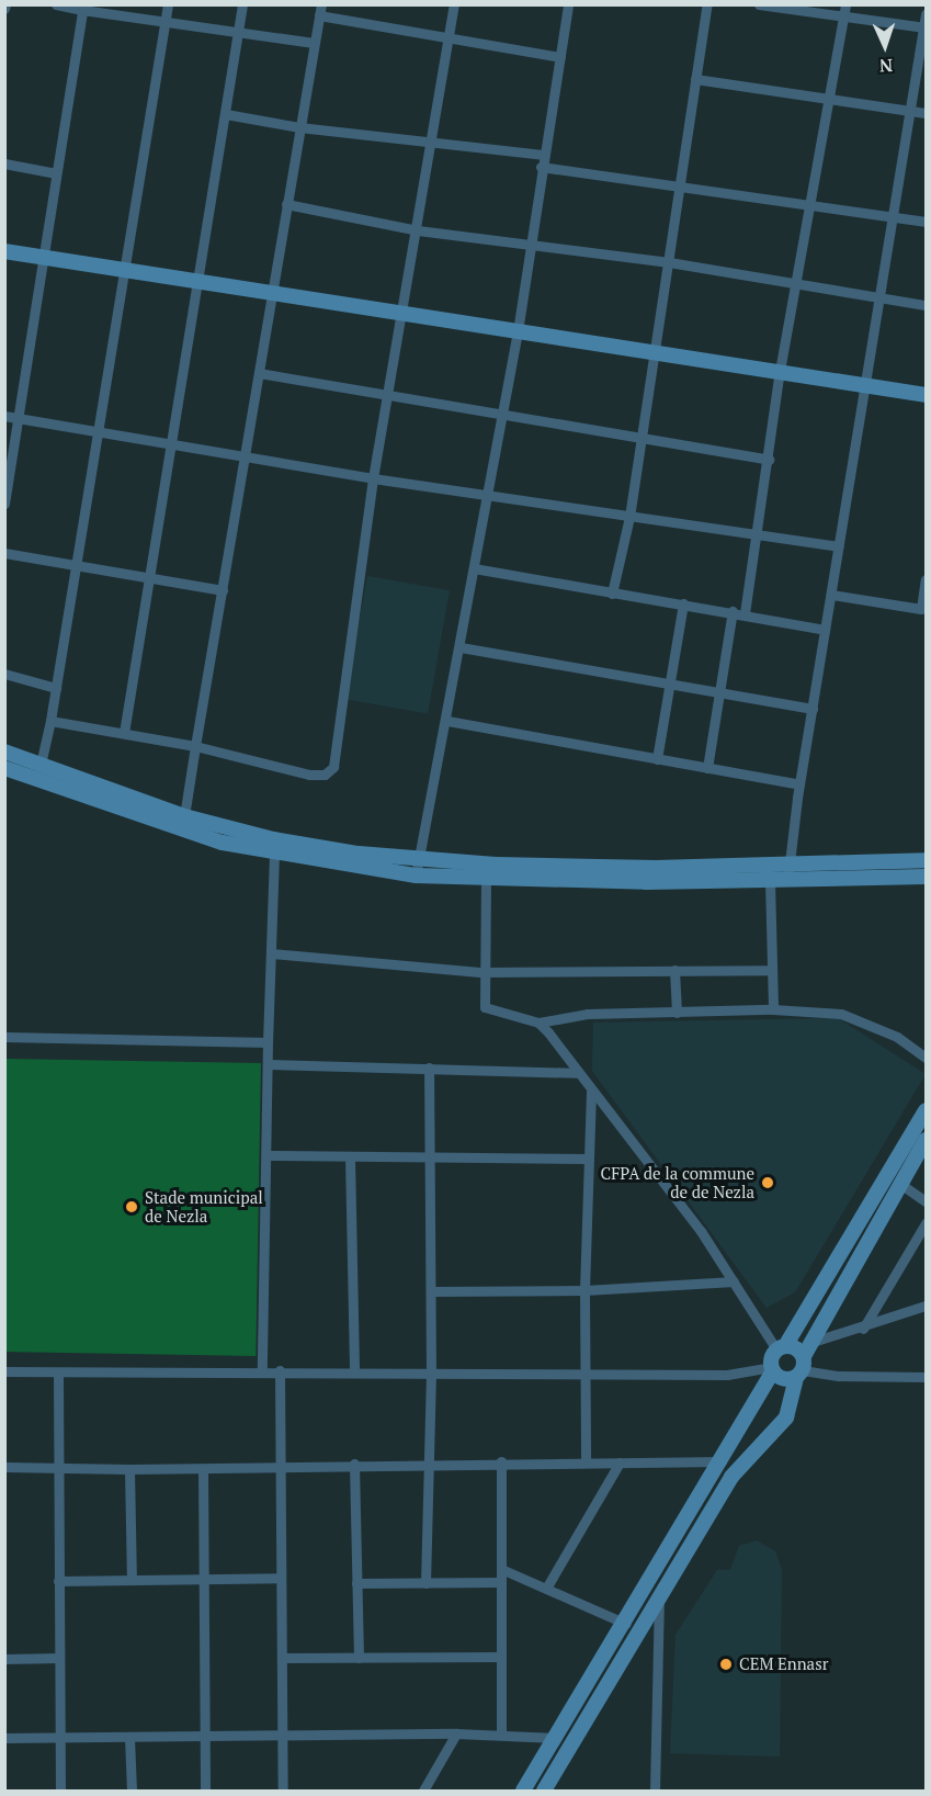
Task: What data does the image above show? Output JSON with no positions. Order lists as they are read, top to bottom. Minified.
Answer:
{"places":["CFPA de la commune de de Nezla","Stade municipal de Nezla","CEM Ennasr"],"north":"bottom"}
